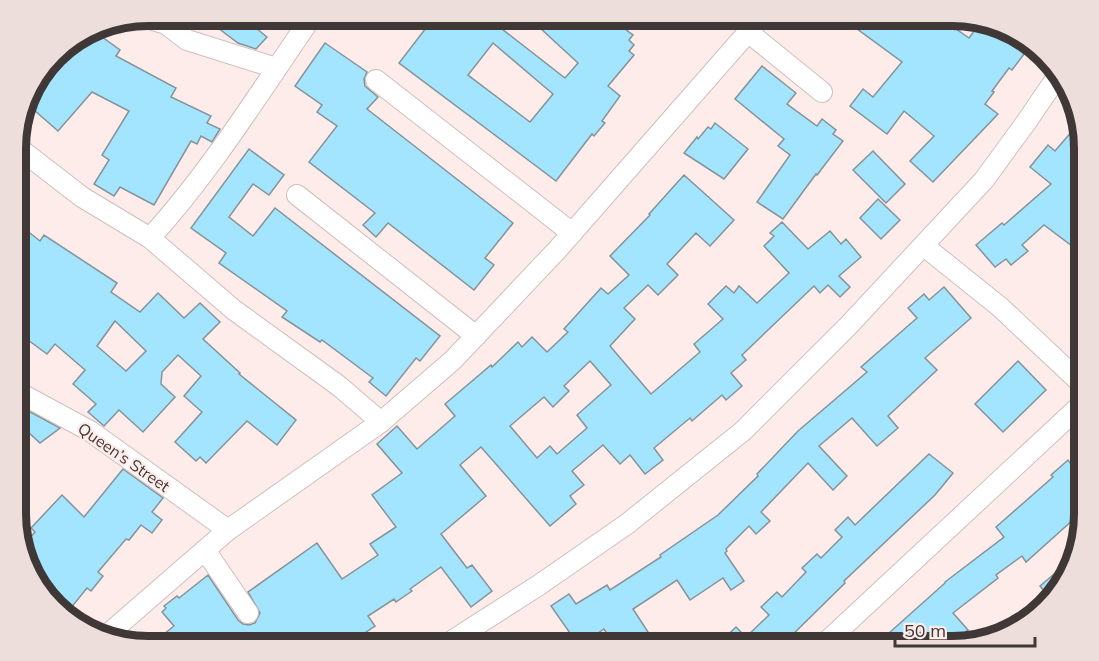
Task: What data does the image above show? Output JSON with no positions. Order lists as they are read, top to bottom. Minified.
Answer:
{"streets":{"street":["Queen’s Street"]},"scale_bar":"50 m"}
